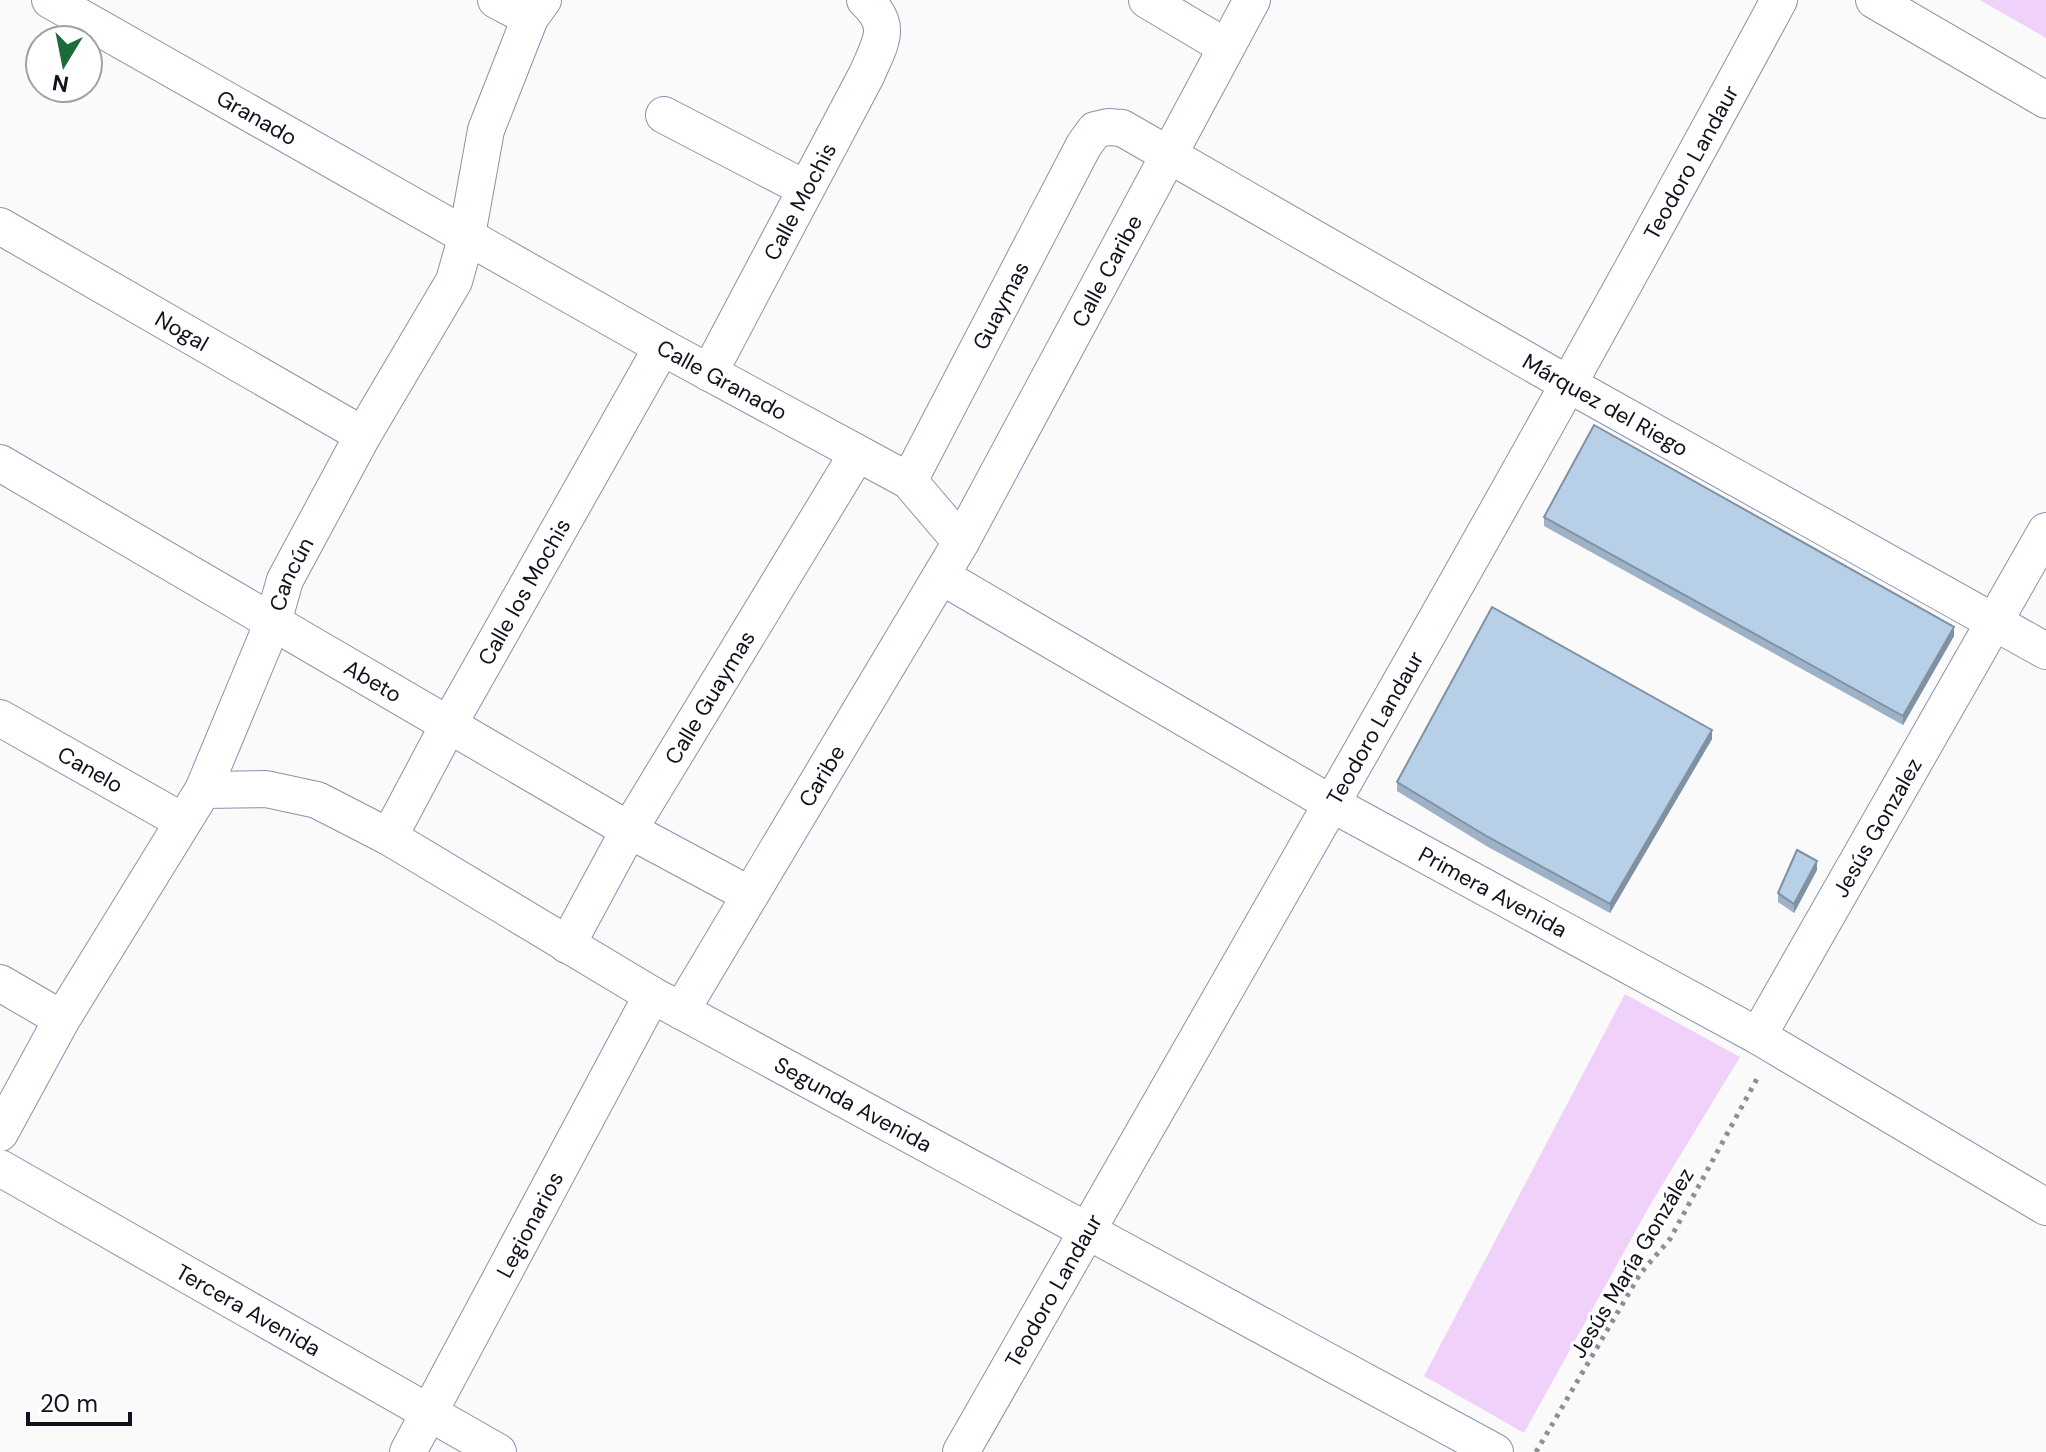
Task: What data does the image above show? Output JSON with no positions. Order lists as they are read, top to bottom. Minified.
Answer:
{"streets":{"street":["Granado","Teodoro Landaur","Calle Mochis","Calle Caribe","Guaymas","Nogal","Calle Granado","Márquez del Riego","Cancún","Calle los Mochis","Abeto","Calle Guaymas","Canelo","Caribe","Jesús Gonzalez","Primera Avenida","Segunda Avenida","Legionarios","Tercera Avenida"],"path":["Jesús María González"]},"crossings":[["Granado","Calle Granado"],["Granado","Cancún"],["Teodoro Landaur","Márquez del Riego"],["Teodoro Landaur","Primera Avenida"],["Teodoro Landaur","Segunda Avenida"],["Calle Mochis","Calle Granado"],["Calle Caribe","Calle Granado"],["Calle Caribe","Márquez del Riego"],["Calle Caribe","Caribe"],["Guaymas","Calle Granado"],["Guaymas","Márquez del Riego"],["Nogal","Cancún"],["Calle Granado","Cancún"],["Calle Granado","Calle los Mochis"],["Calle Granado","Calle Guaymas"],["Calle Granado","Caribe"],["Márquez del Riego","Jesús Gonzalez"],["Cancún","Abeto"],["Cancún","Canelo"],["Cancún","Segunda Avenida"],["Calle los Mochis","Abeto"],["Calle los Mochis","Segunda Avenida"],["Abeto","Calle Guaymas"],["Abeto","Caribe"],["Calle Guaymas","Segunda Avenida"],["Caribe","Primera Avenida"],["Caribe","Segunda Avenida"],["Caribe","Legionarios"],["Jesús Gonzalez","Primera Avenida"],["Jesús Gonzalez","Jesús María González"],["Primera Avenida","Jesús María González"],["Segunda Avenida","Legionarios"],["Legionarios","Tercera Avenida"]],"scale_bar":"20 m","north":"bottom"}
